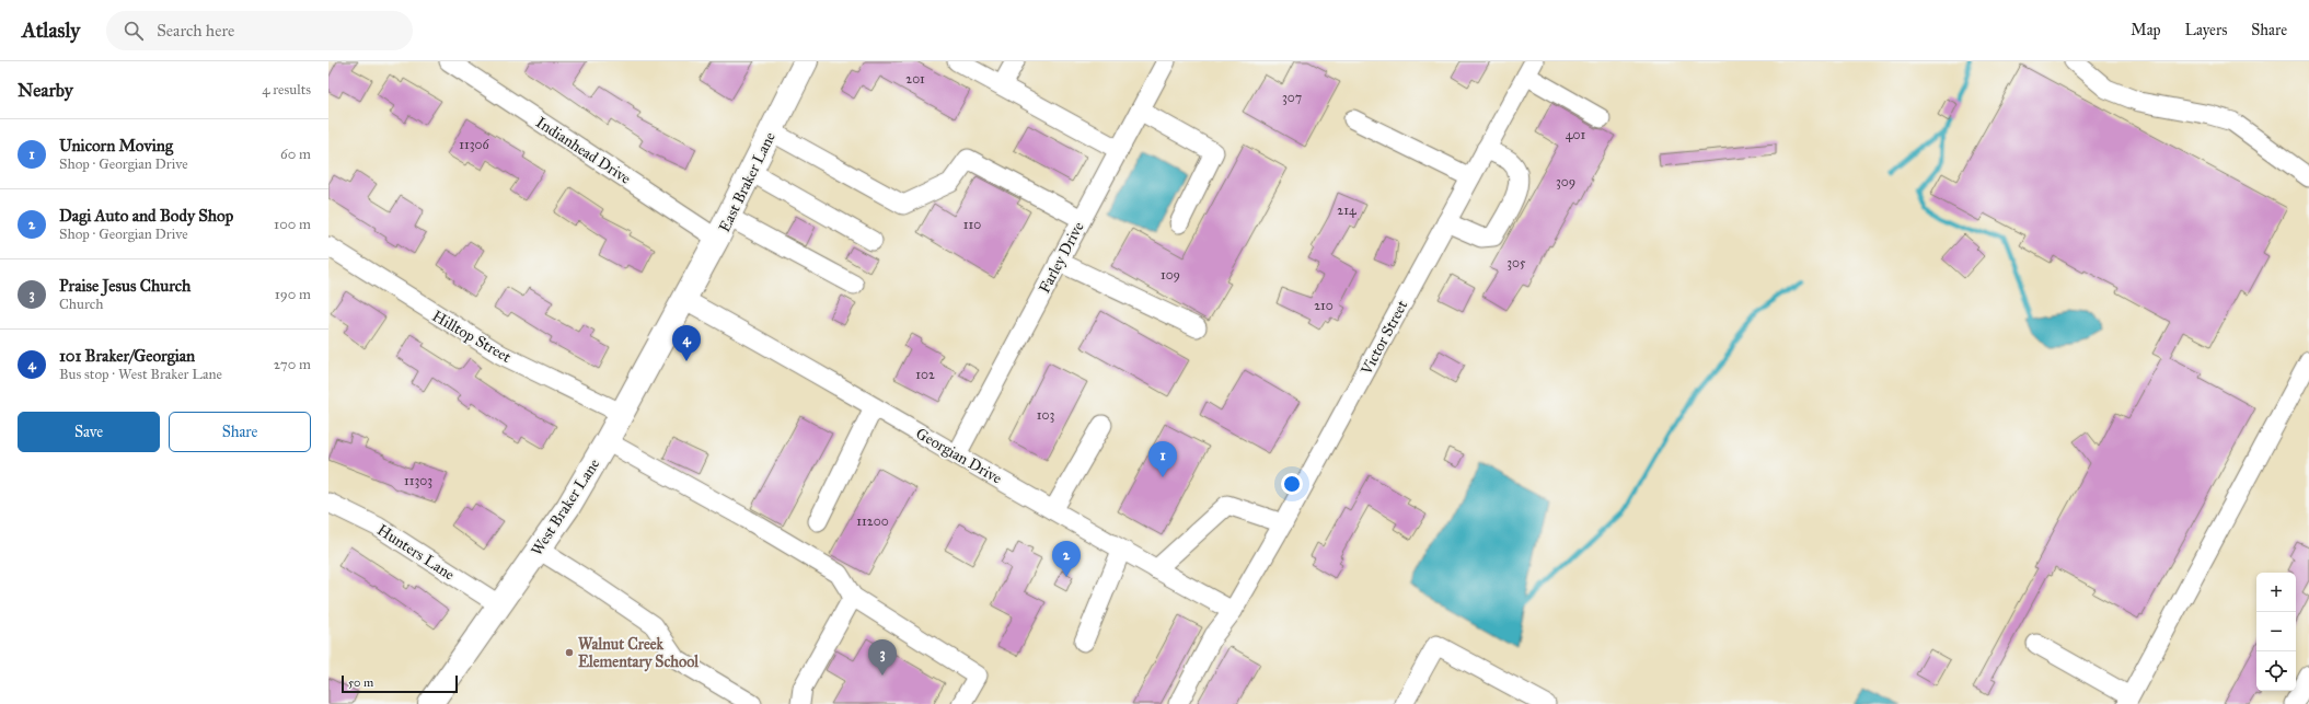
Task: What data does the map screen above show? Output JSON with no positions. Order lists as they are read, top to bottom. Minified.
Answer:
{"streets":{"main road":["East Braker Lane","West Braker Lane"],"street":["Indianhead Drive","Farley Drive","Hilltop Street","Victor Street","Georgian Drive","Hunters Lane"]},"crossings":[["Indianhead Drive","East Braker Lane"],["East Braker Lane","Georgian Drive"],["East Braker Lane","West Braker Lane"],["Farley Drive","Georgian Drive"],["Hilltop Street","West Braker Lane"],["Victor Street","Georgian Drive"],["Georgian Drive","West Braker Lane"],["West Braker Lane","Hunters Lane"]],"places":["Walnut Creek Elementary School"],"house_numbers":["201","307","401","11306","309","214","110","305","109","210","102","103","11303","11200"],"scale_bar":"50 m","page":{"header":"Atlasly","search":"Search here","nav":["Map","Layers","Share"],"heading":["Nearby","4 results"],"list":[{"mark":"1","name":"Unicorn Moving","note":"Shop · Georgian Drive","value":"60 m"},{"mark":"2","name":"Dagi Auto and Body Shop","note":"Shop · Georgian Drive","value":"100 m"},{"mark":"3","name":"Praise Jesus Church","note":"Church","value":"190 m"},{"mark":"4","name":"101 Braker/Georgian","note":"Bus stop · West Braker Lane","value":"270 m"}],"pins":["4","1","2","3"],"buttons":["Save","Share"],"map_buttons":["+","−"],"scale":"50 m"}}
